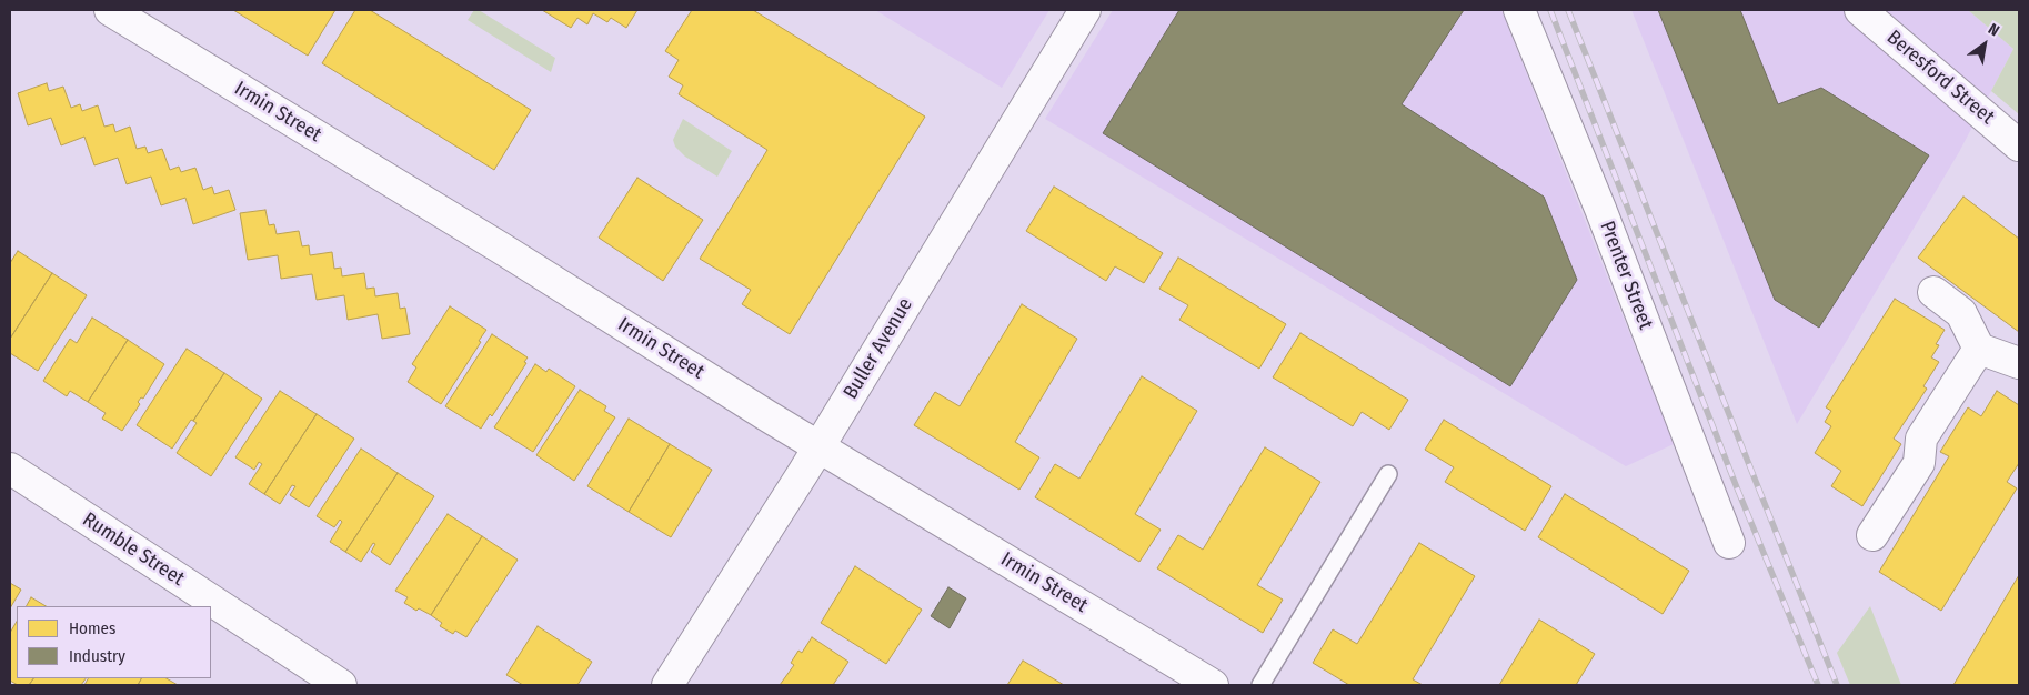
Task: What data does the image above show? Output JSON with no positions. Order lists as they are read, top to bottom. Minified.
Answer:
{"streets":{"street":["Beresford Street","Irmin Street","Prenter Street","Buller Avenue","Rumble Street"]},"crossings":[["Irmin Street","Buller Avenue"]],"legend":["Homes","Industry"],"north":"top right"}
